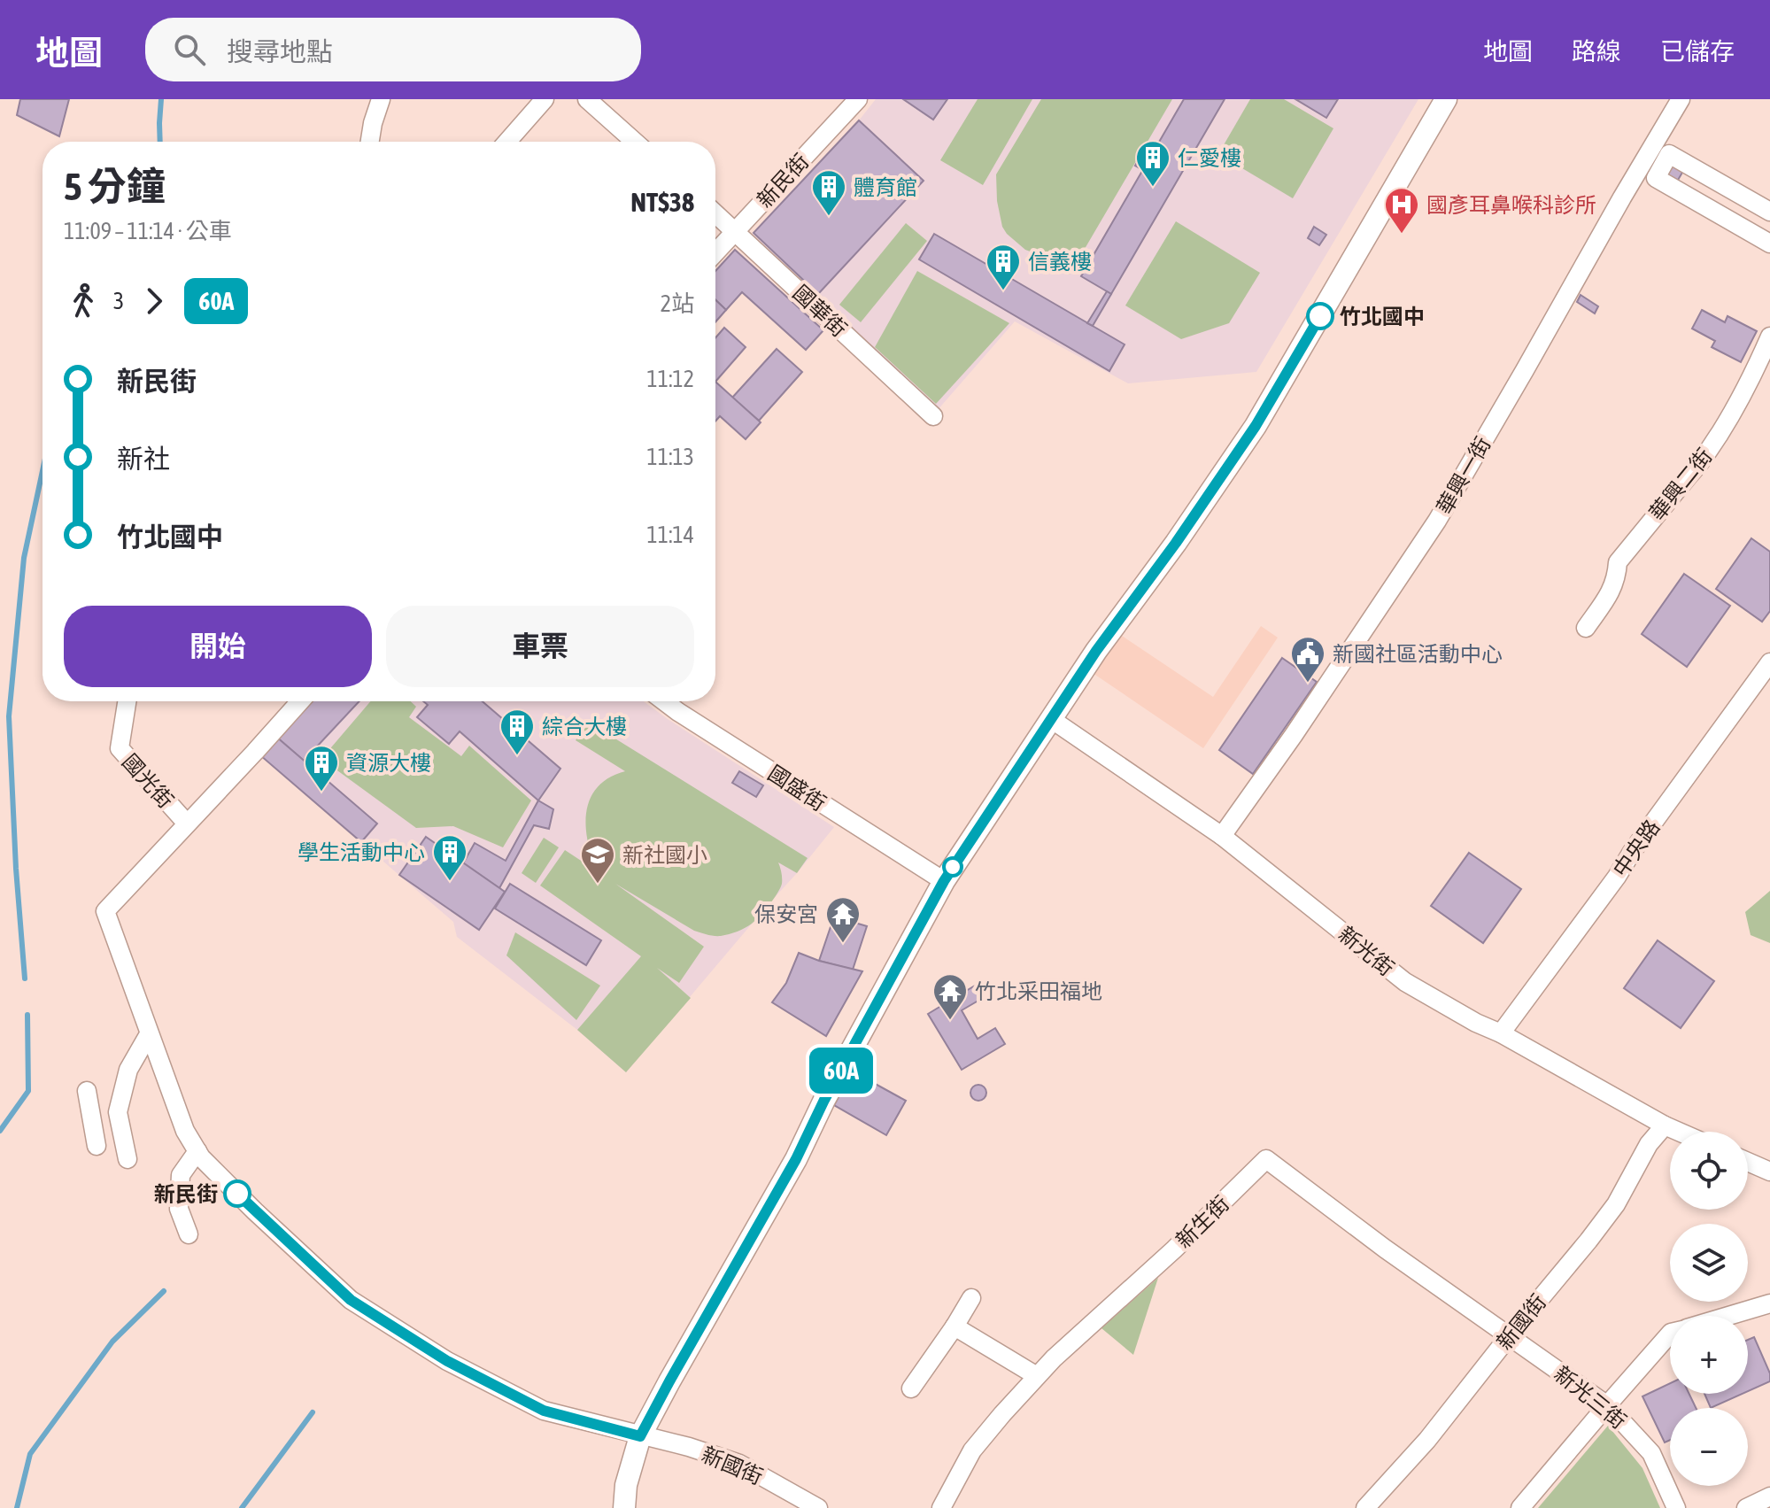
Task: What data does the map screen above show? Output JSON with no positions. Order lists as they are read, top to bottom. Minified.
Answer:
{"streets":{"street":["新民街","國華街","華興一街","華興二街","國光街","國盛街","中央路","新光街","新生街","新國街","新光三街"]},"crossings":[["新民街","國華街"],["華興一街","新光街"],["中央路","新光街"],["新光街","新國街"],["新生街","新國街"],["新生街","新光三街"],["新國街","新光三街"]],"places":{"building":["仁愛樓","體育館","信義樓","綜合大樓","資源大樓","學生活動中心"],"hospital":["國彥耳鼻喉科診所"],"other":["竹北國中","新民街"],"public building":["新國社區活動中心"],"school or university":["新社國小"],"temple":["保安宮","竹北采田福地"]},"lines":["bus line 60A"],"page":{"header":"地圖","search":"搜尋地點","nav":["地圖","路線","已儲存"],"on_map":"60A","heading":["5 分鐘","11:09 – 11:14 · 公車","NT$38"],"legs":["3","60A","2站"],"list":[{"name":"新民街","value":"11:12"},{"name":"新社","value":"11:13"},{"name":"竹北國中","value":"11:14"}],"buttons":["開始","車票"],"map_buttons":["+","−"]}}
